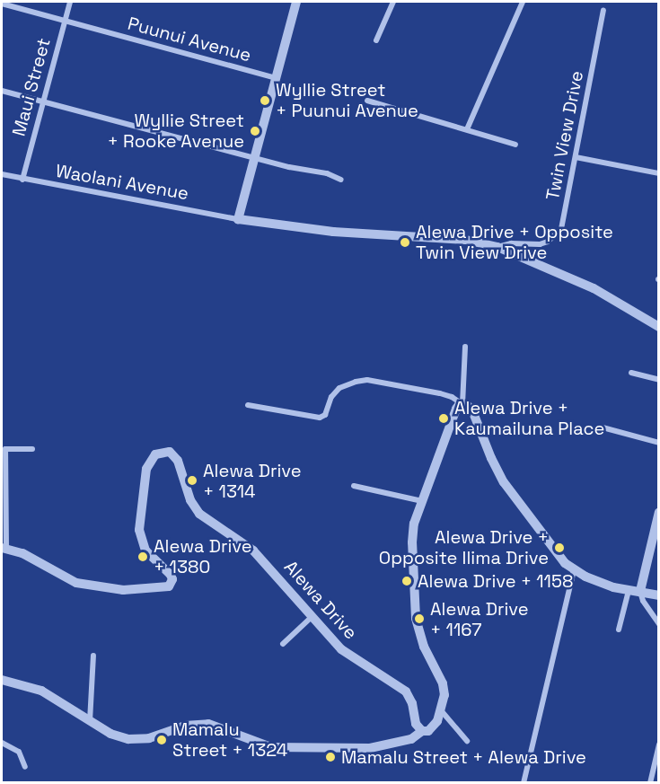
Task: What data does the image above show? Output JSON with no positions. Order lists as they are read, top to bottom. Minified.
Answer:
{"streets":{"street":["Puunui Avenue","Maui Street","Twin View Drive","Waolani Avenue","Alewa Drive"]},"crossings":[["Puunui Avenue","Maui Street"],["Maui Street","Waolani Avenue"]],"places":["Wyllie Street + Puunui Avenue","Wyllie Street + Rooke Avenue","Alewa Drive + Opposite Twin View Drive","Alewa Drive + Kaumailuna Place","Alewa Drive + 1314","Alewa Drive + Opposite Ilima Drive","Alewa Drive + 1380","Alewa Drive + 1158","Alewa Drive + 1167","Mamalu Street + 1324","Mamalu Street + Alewa Drive"]}
